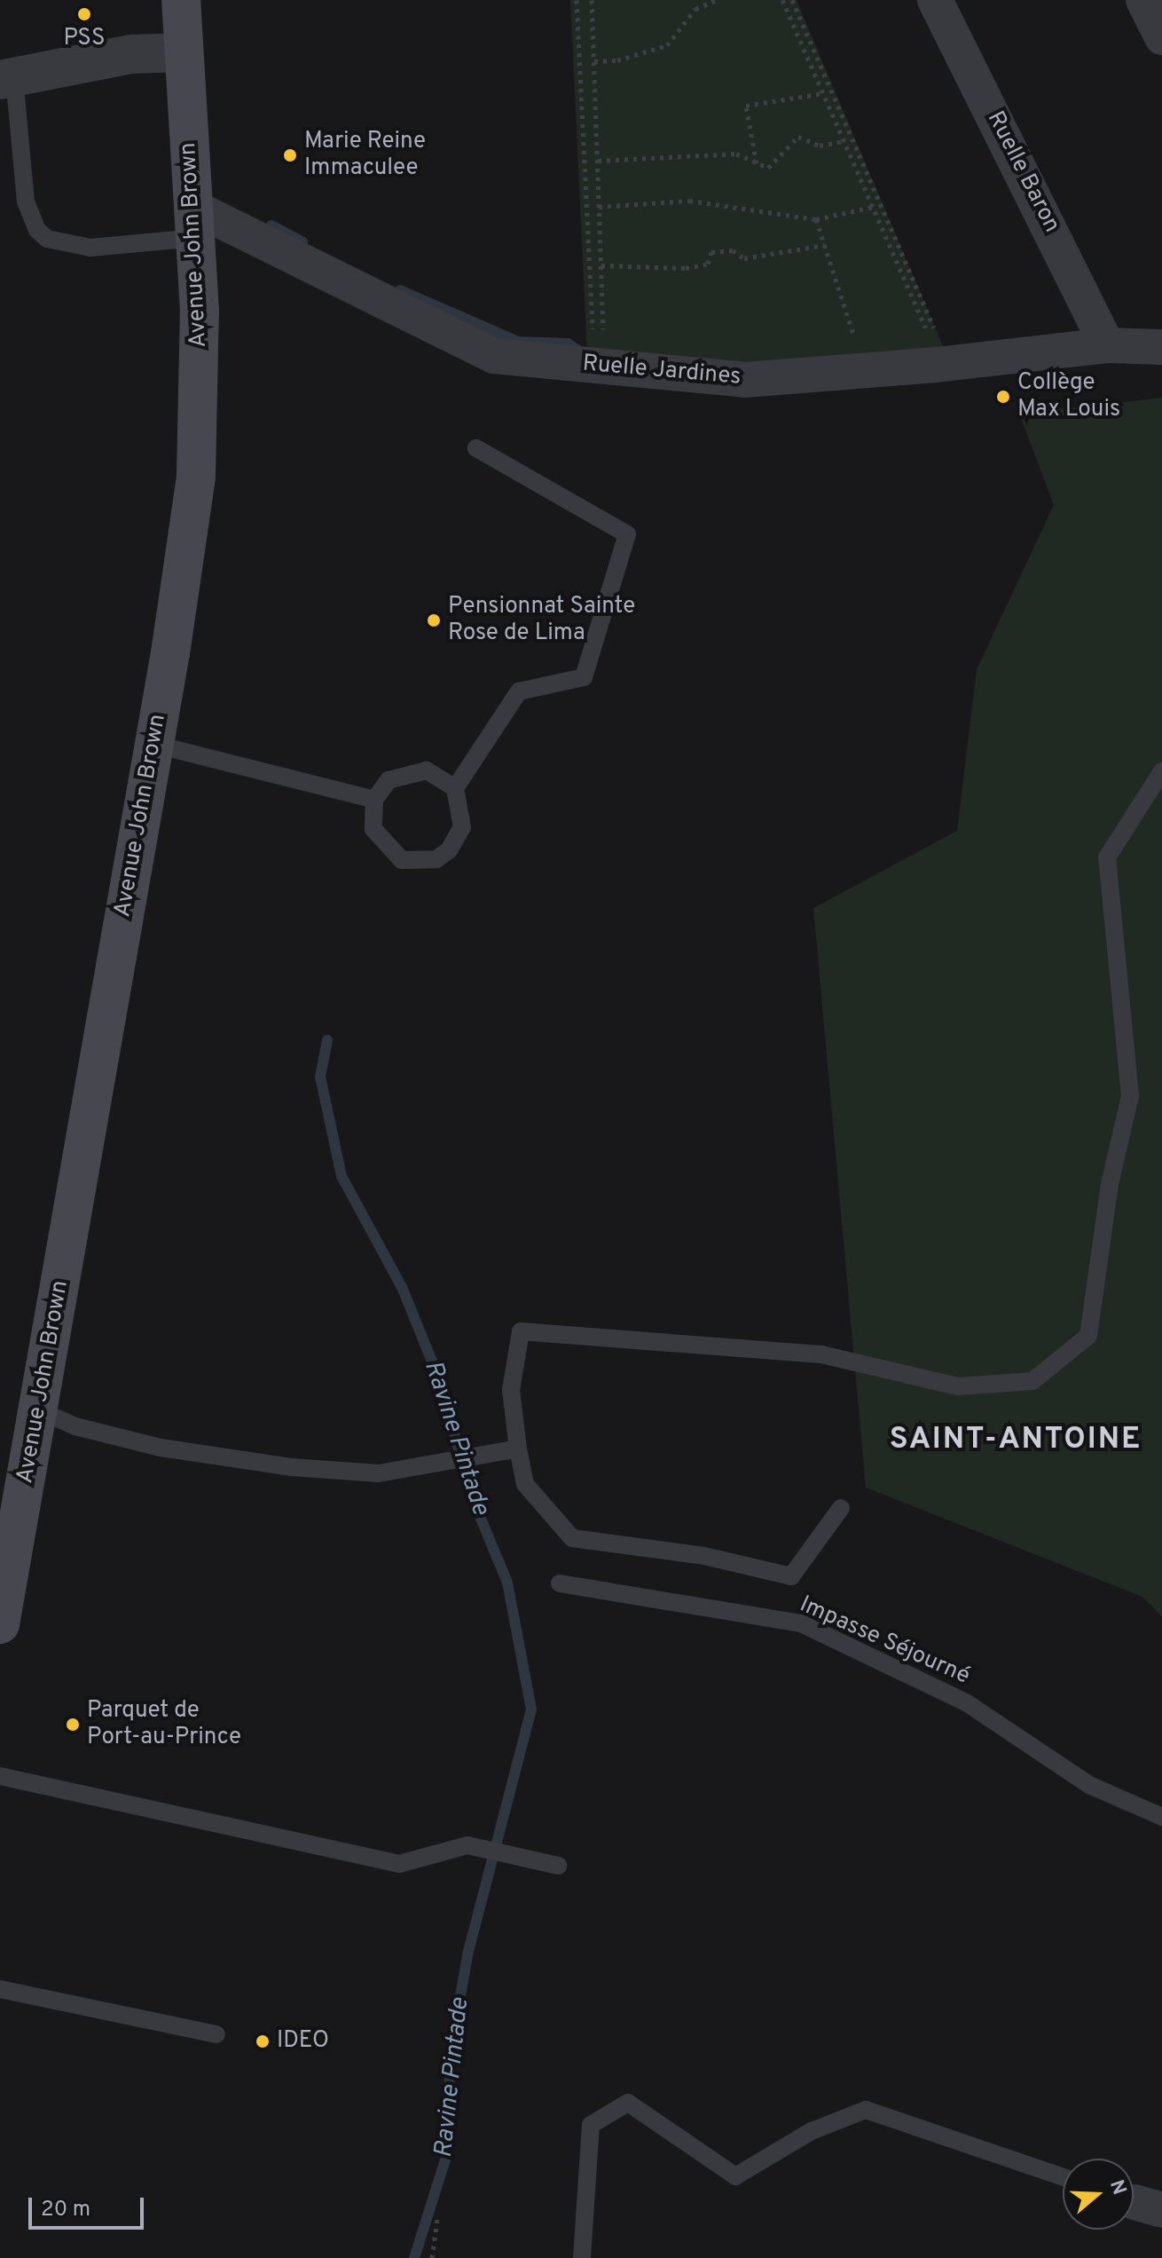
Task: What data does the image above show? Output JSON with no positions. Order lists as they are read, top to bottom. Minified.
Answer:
{"streets":{"main road":["Avenue John Brown"],"street":["Ruelle Baron","Ruelle Jardines"],"lane":["Impasse Séjourné"]},"crossings":[["Ruelle Baron","Ruelle Jardines"],["Avenue John Brown","Ruelle Jardines"]],"districts":["SAINT-ANTOINE"],"water":["Ravine Pintade"],"places":["PSS","Marie Reine Immaculee","Collège Max Louis","Pensionnat Sainte Rose de Lima","Parquet de Port-au-Prince","IDEO"],"scale_bar":"20 m","north":"right"}
